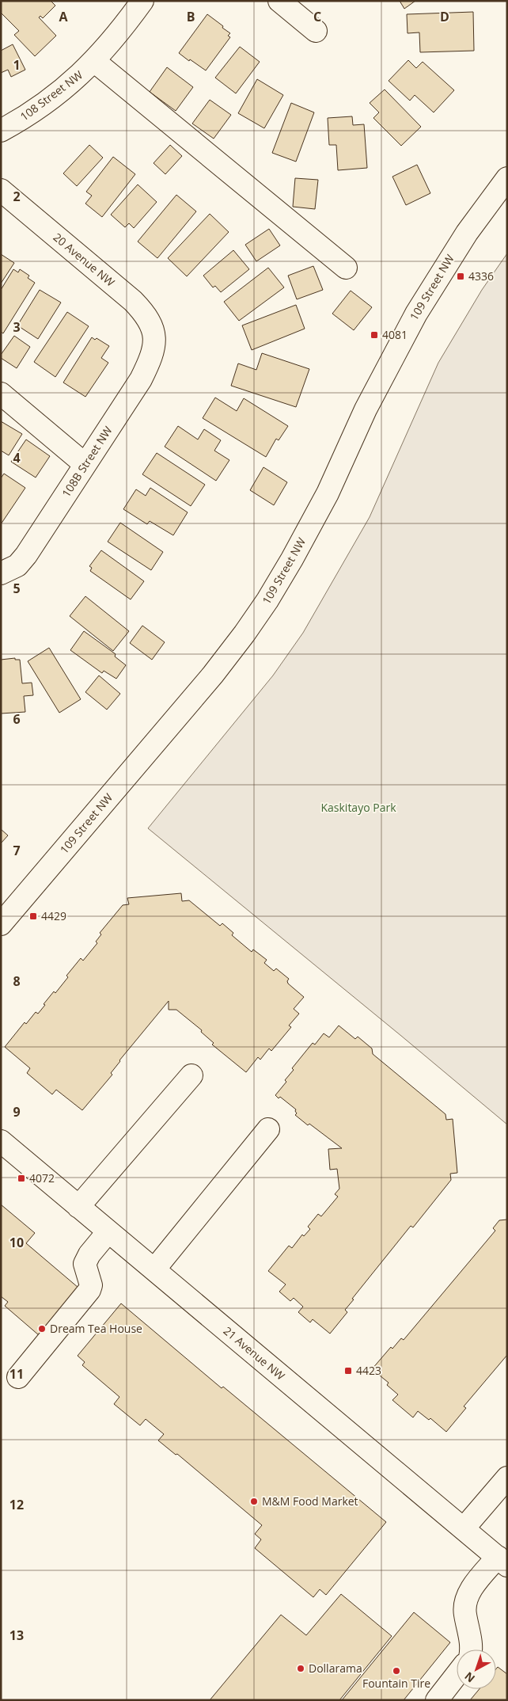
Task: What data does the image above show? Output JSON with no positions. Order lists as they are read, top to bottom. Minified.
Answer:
{"streets":{"street":["108 Street NW","20 Avenue NW","109 Street NW","108B Street NW","21 Avenue NW"]},"crossings":[["20 Avenue NW","108B Street NW"]],"parks":["Kaskitayo Park"],"places":{"transit":["4336","4081","4429","4072","4423"],"other":["Dream Tea House","M&M Food Market","Dollarama","Fountain Tire"]},"north":"bottom left","grid":{"columns":["A","B","C","D"],"rows":["1","2","3","4","5","6","7","8","9","10","11","12","13"]}}
